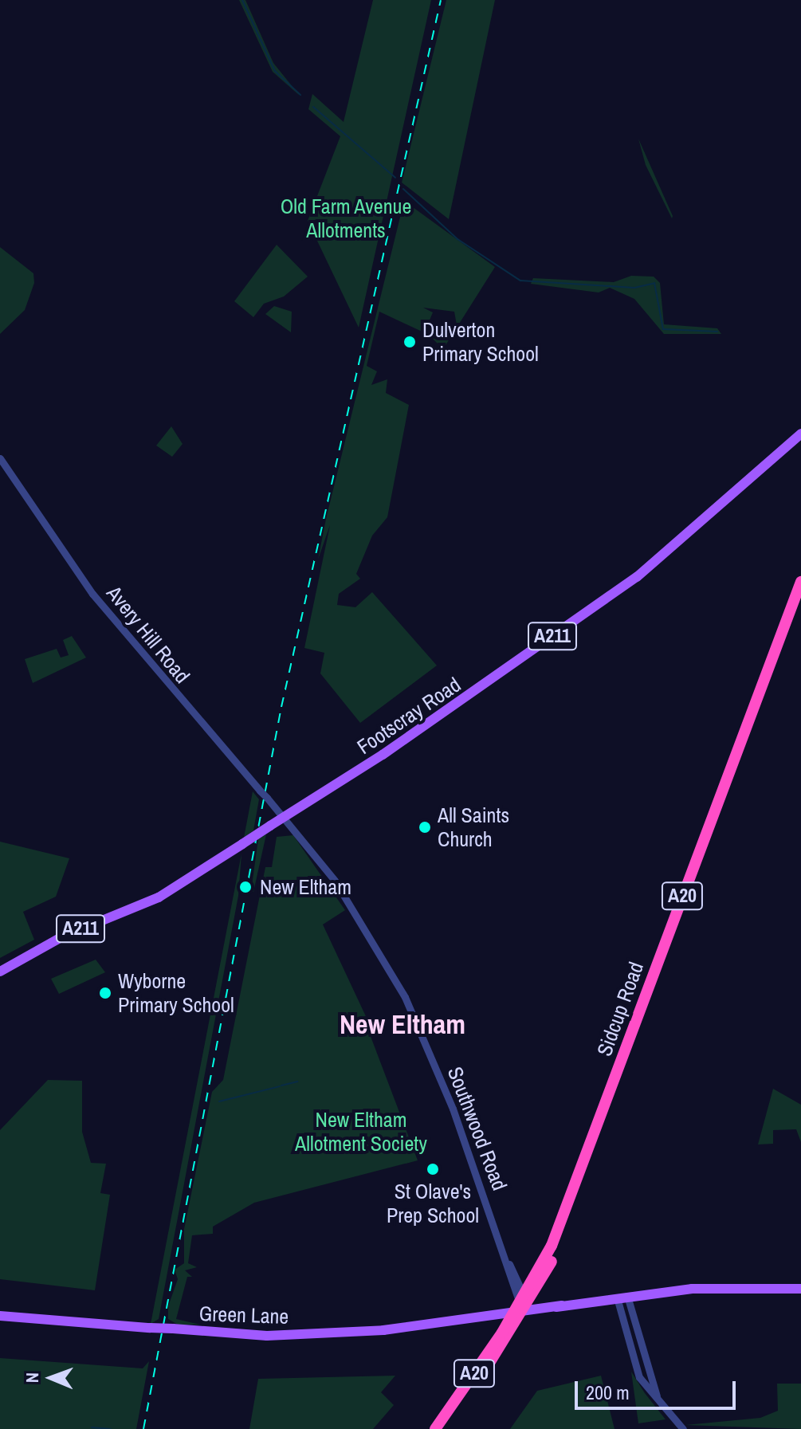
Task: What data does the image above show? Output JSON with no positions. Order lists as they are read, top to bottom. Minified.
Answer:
{"streets":{"highway":["A20","Sidcup Road"],"main road":["A211","Footscray Road","Green Lane"],"street":["Avery Hill Road","Southwood Road"]},"crossings":[["Avery Hill Road","Footscray Road"],["Avery Hill Road","Southwood Road"],["Footscray Road","Southwood Road"],["Sidcup Road","Southwood Road"],["Sidcup Road","Green Lane"],["Southwood Road","Green Lane"]],"districts":["New Eltham"],"parks":["Old Farm Avenue Allotments","New Eltham Allotment Society"],"places":["Dulverton Primary School","All Saints Church","New Eltham","Wyborne Primary School","St Olave's Prep School"],"scale_bar":"200 m","north":"left"}
